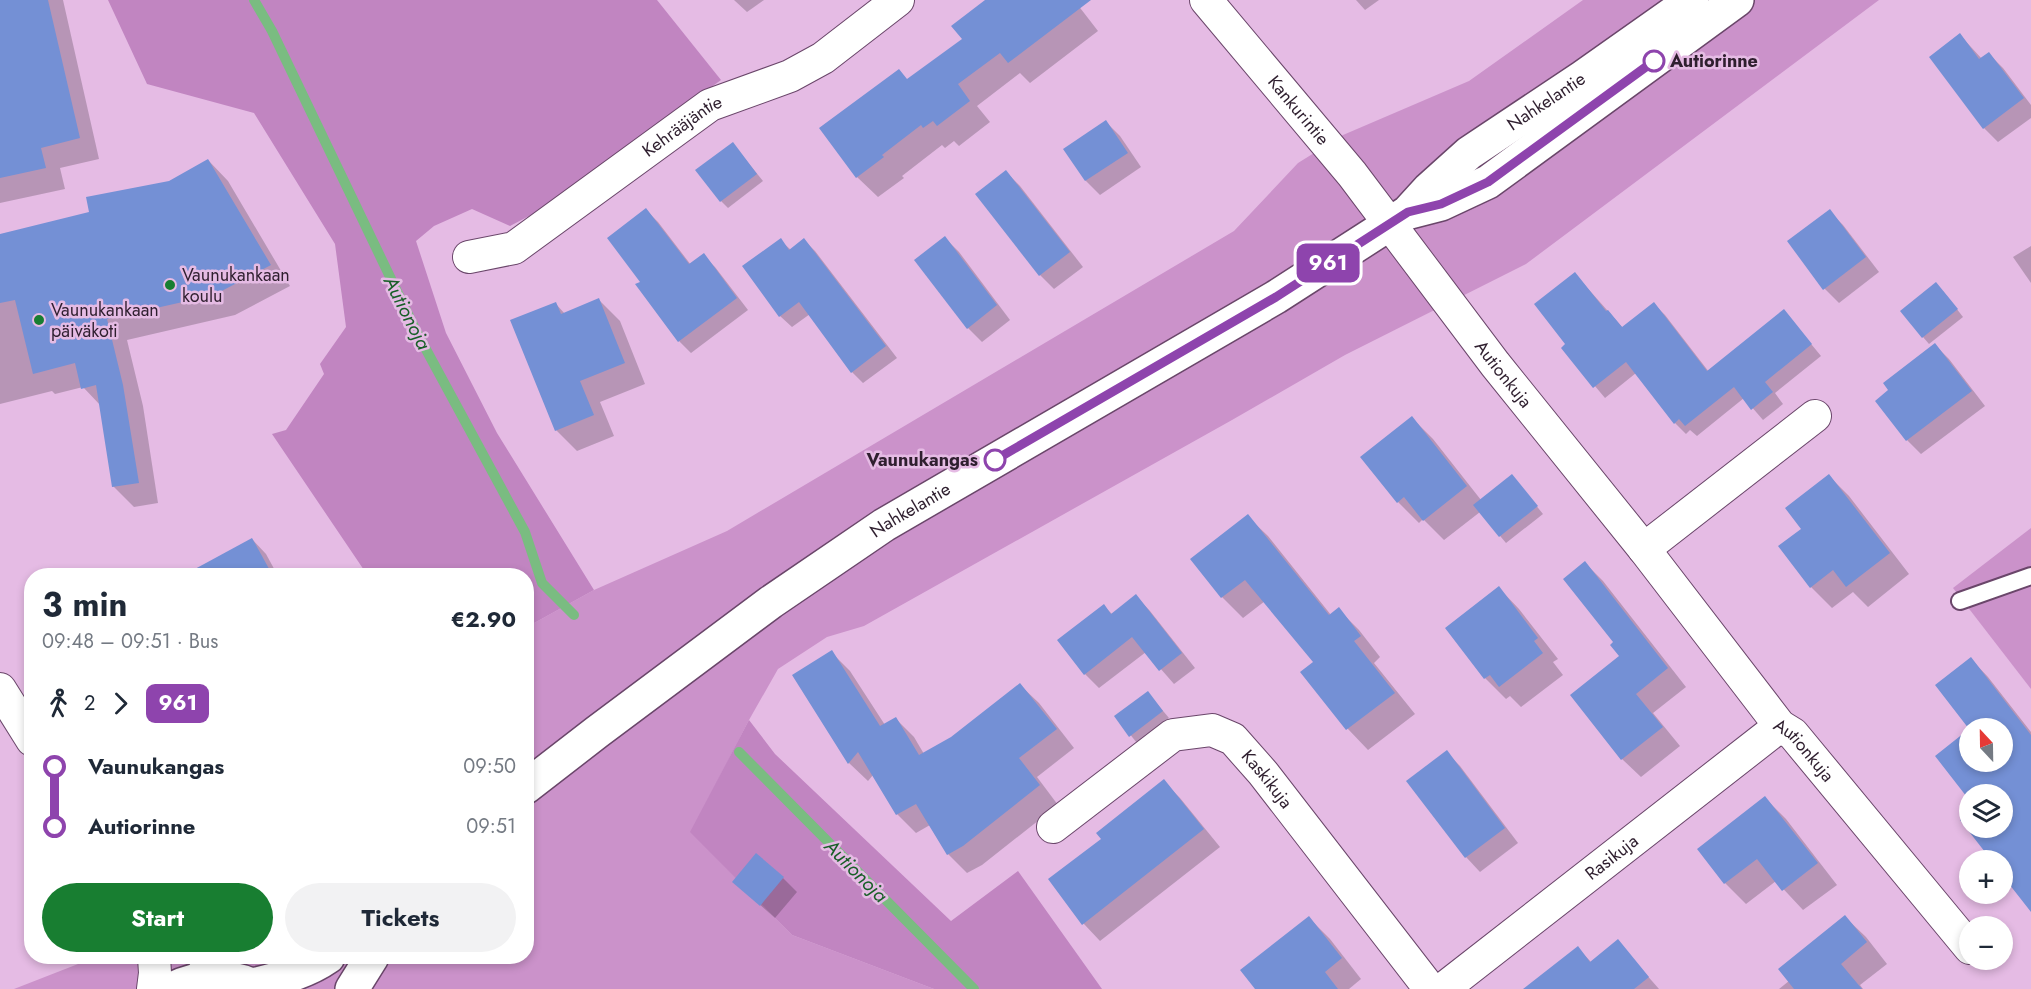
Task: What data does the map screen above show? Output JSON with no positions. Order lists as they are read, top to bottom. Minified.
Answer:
{"streets":{"main road":["Nahkelantie"],"street":["Kankurintie","Kehrääjäntie","Autionkuja","Kaskikuja","Rasikuja"]},"crossings":[["Nahkelantie","Kankurintie"],["Nahkelantie","Autionkuja"],["Kankurintie","Autionkuja"],["Autionkuja","Rasikuja"]],"water":["Autionoja"],"places":["Autiorinne","Vaunukankaan koulu","Vaunukankaan päiväkoti","Vaunukangas"],"lines":["bus line 961"],"north":"top","page":{"on_map":"961","heading":["3 min","09:48 – 09:51 · Bus","€2.90"],"legs":["2","961"],"map_buttons":["+","−"],"list":[{"name":"Vaunukangas","value":"09:50"},{"name":"Autiorinne","value":"09:51"}],"buttons":["Start","Tickets"]}}
